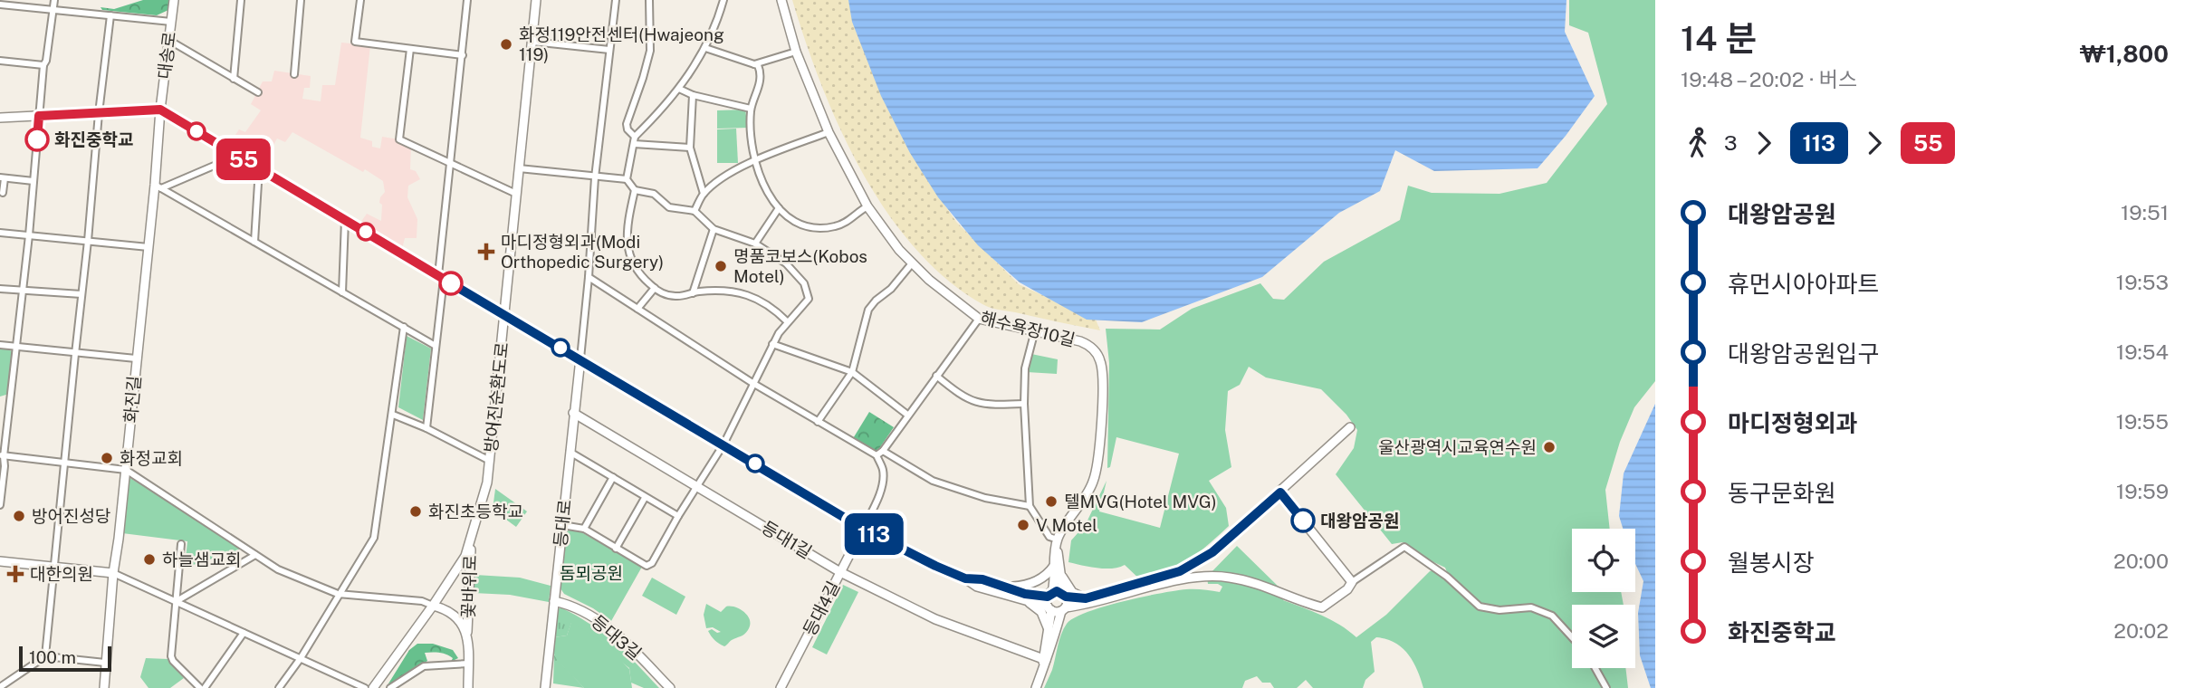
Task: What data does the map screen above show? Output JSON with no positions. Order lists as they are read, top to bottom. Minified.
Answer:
{"streets":{"street":["대송로","해수욕장10길","방어진순환도로","화진길","등대로","등대1길","꽃바위로","등대4길","등대3길"]},"crossings":[["대송로","화진길"],["방어진순환도로","꽃바위로"],["등대로","등대1길"],["등대로","등대3길"],["등대1길","등대4길"]],"parks":["돔뫼공원"],"places":{"other":["화정119안전센터(Hwajeong 119)","화진중학교","명품코보스(Kobos Motel)","울산광역시교육연수원","화정교회","텔MVG(Hotel MVG)","화진초등학교","방어진성당","대왕암공원","V Motel","하늘샘교회"],"health":["마디정형외과(Modi Orthopedic Surgery)","대한의원"]},"lines":["bus line 55","bus line 113"],"scale_bar":"100 m","page":{"on_map":["113","55"],"heading":["14 분","19:48 – 20:02 · 버스","₩1,800"],"legs":["3","113","55"],"list":[{"name":"대왕암공원","value":"19:51"},{"name":"휴먼시아아파트","value":"19:53"},{"name":"대왕암공원입구","value":"19:54"},{"name":"마디정형외과","value":"19:55"},{"name":"동구문화원","value":"19:59"},{"name":"월봉시장","value":"20:00"},{"name":"화진중학교","value":"20:02"}],"scale":"100 m"}}
